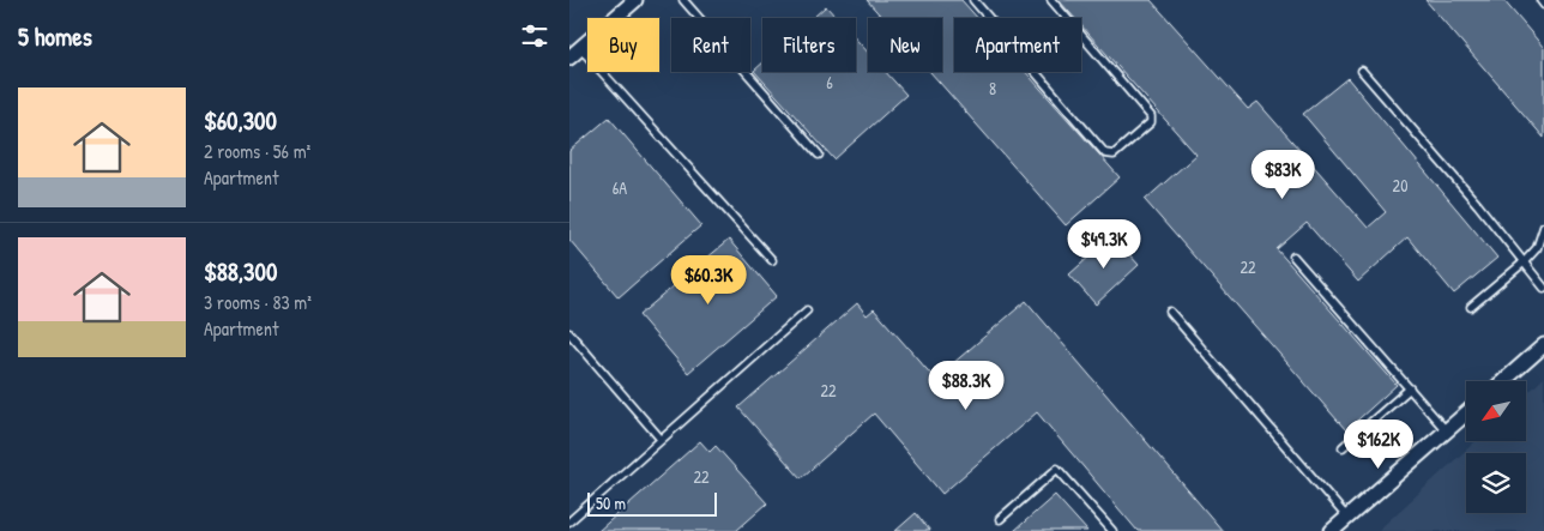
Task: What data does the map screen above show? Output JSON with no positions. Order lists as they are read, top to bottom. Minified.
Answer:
{"house_numbers":["6","8","20","6A","22","22","22"],"scale_bar":"50 m","north":"bottom left","page":{"heading":"5 homes","chip":["Buy","Rent","Filters","New","Apartment"],"list":[{"name":"$60,300","note":"2 rooms · 56 m² · Apartment"},{"name":"$88,300","note":"3 rooms · 83 m² · Apartment"}],"price":["$83K","$49.3K","$60.3K","$88.3K","$162K"],"scale":"50 m"}}
